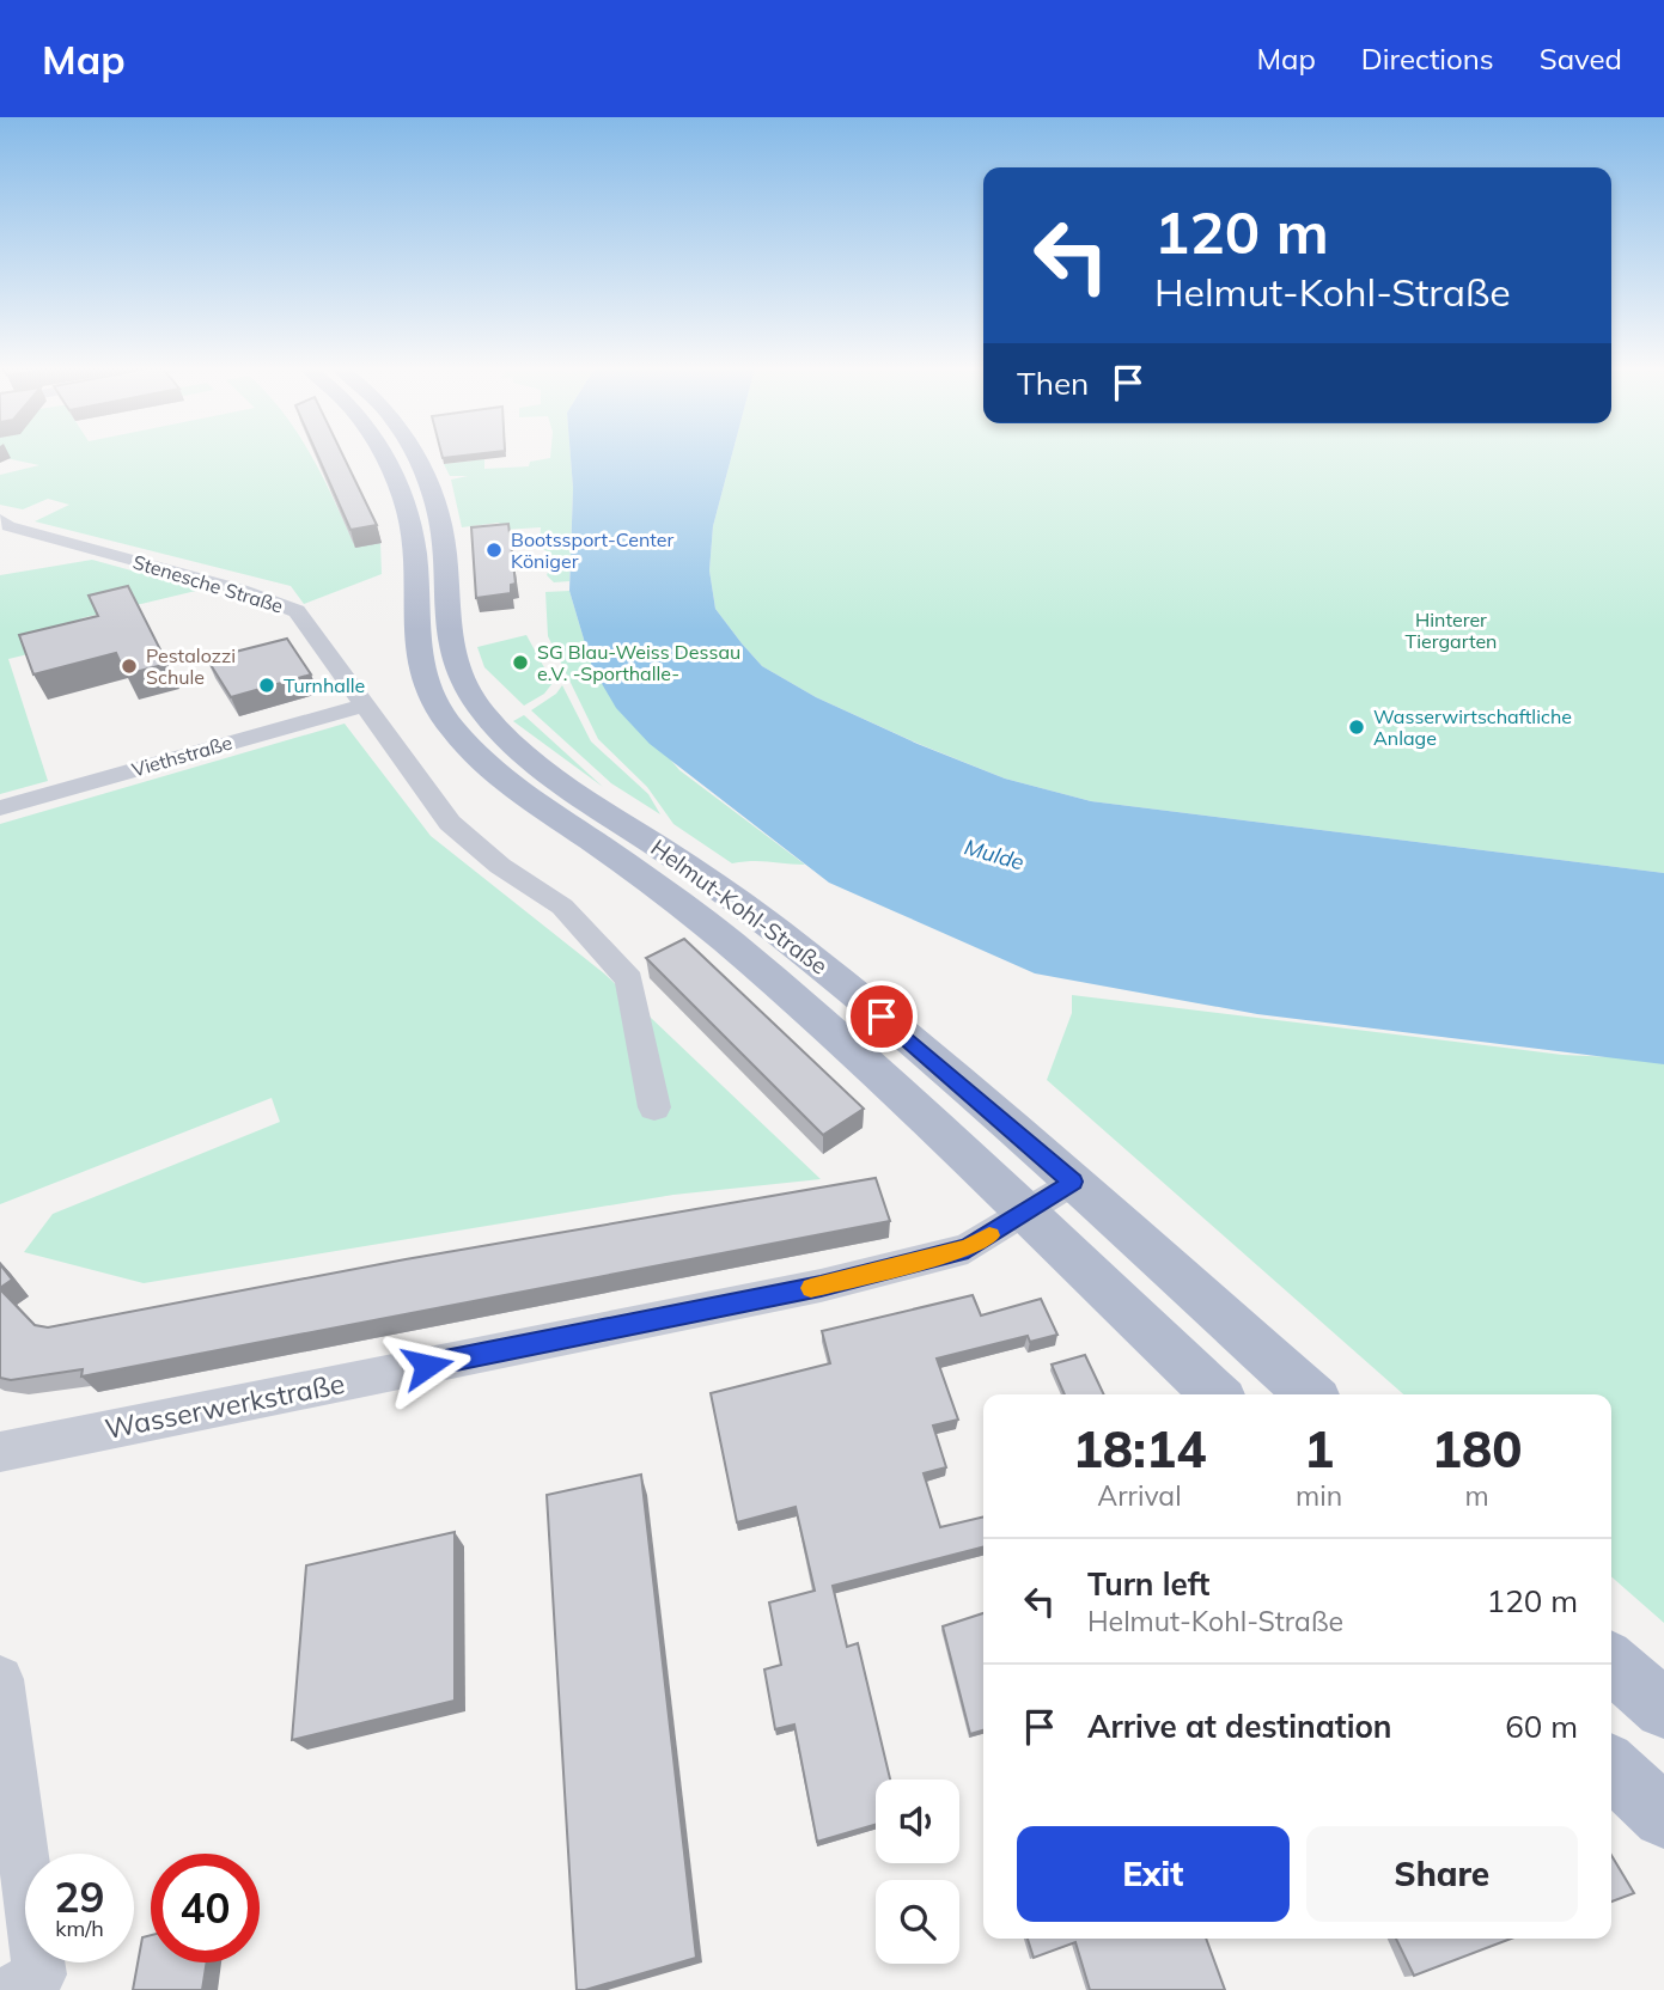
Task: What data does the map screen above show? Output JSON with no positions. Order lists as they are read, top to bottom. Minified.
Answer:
{"streets":{"main road":["Helmut-Kohl-Straße"],"street":["Stenesche Straße","Viethstraße","Wasserwerkstraße"]},"crossings":[["Stenesche Straße","Viethstraße"],["Helmut-Kohl-Straße","Wasserwerkstraße"]],"water":["Mulde"],"parks":["Hinterer Tiergarten"],"places":["Bootssport-Center Königer","SG Blau-Weiss Dessau e.V. -Sporthalle-","Pestalozzi Schule","Turnhalle","Wasserwirtschaftliche Anlage"],"page":{"header":"Map","nav":["Map","Directions","Saved"],"turn":["120 m","Helmut-Kohl-Straße"],"then":"Then","eta":["18:14","Arrival","1","min","180","m"],"list":[{"name":"Turn left","note":"Helmut-Kohl-Straße","value":"120 m"},{"name":"Arrive at destination","value":"60 m"}],"buttons":["Exit","Share"],"speed":"29 km/h","limit":"40"}}
